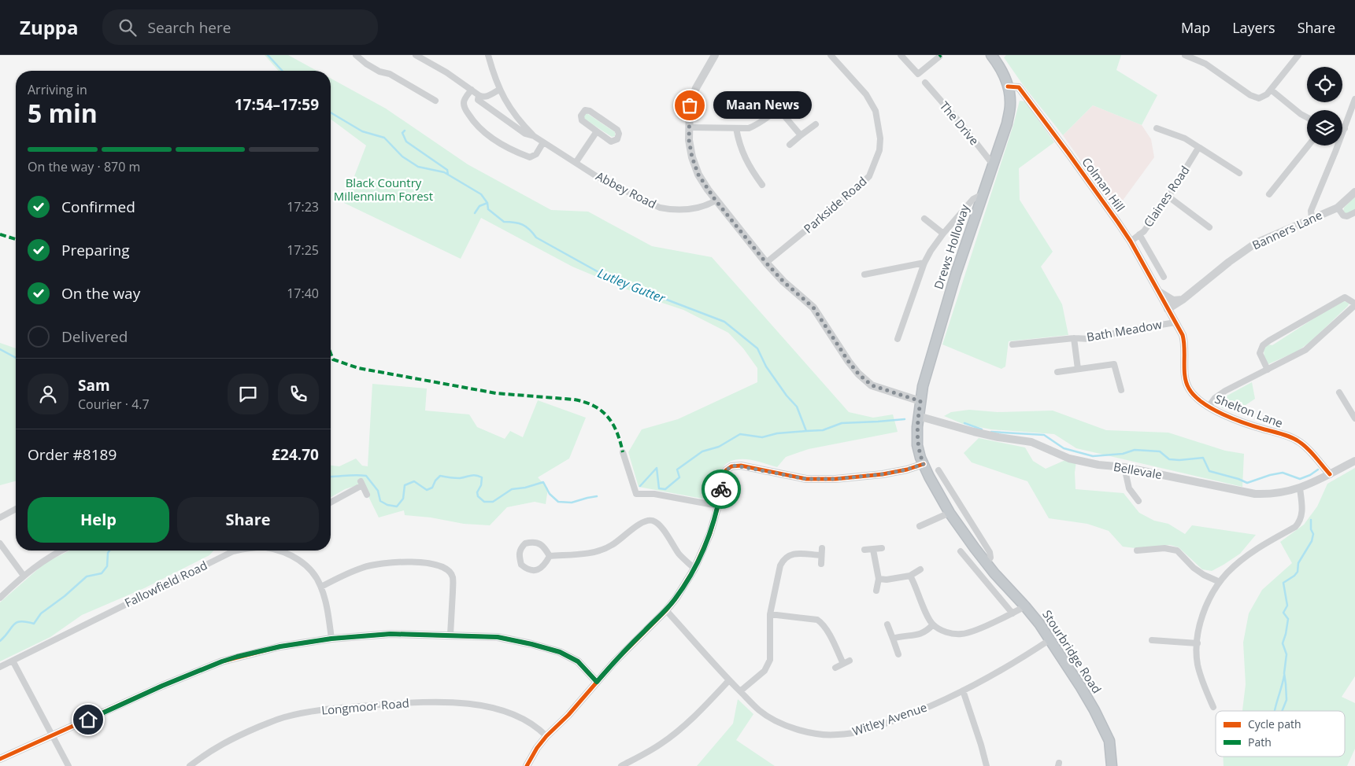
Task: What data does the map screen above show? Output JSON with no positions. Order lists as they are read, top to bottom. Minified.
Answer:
{"streets":{"highway":["Drews Holloway","Stourbridge Road"],"street":["The Drive","Colman Hill","Abbey Road","Claines Road","Parkside Road","Banners Lane","Bath Meadow","Shelton Lane","Bellevale","Fallowfield Road","Longmoor Road","Witley Avenue"]},"crossings":[["The Drive","Drews Holloway"],["Colman Hill","Claines Road"],["Colman Hill","Banners Lane"],["Colman Hill","Drews Holloway"],["Colman Hill","Shelton Lane"],["Banners Lane","Shelton Lane"],["Drews Holloway","Bellevale"],["Drews Holloway","Stourbridge Road"],["Bath Meadow","Shelton Lane"],["Shelton Lane","Bellevale"],["Bellevale","Stourbridge Road"],["Stourbridge Road","Witley Avenue"]],"water":["Lutley Gutter"],"parks":["Black Country Millennium Forest"],"places":["Maan News"],"legend":["Cycle path","Path"],"page":{"header":"Zuppa","search":"Search here","nav":["Map","Layers","Share"],"heading":["5 min","Arriving in","17:54–17:59"],"panel":["Sam","Courier · 4.7","Order #8189","£24.70"],"bubble":"Maan News","bar":"On the way · 870 m","list":[["Confirmed","17:23"],["Preparing","17:25"],["On the way","17:40"],"Delivered"],"buttons":["Help","Share"]}}
